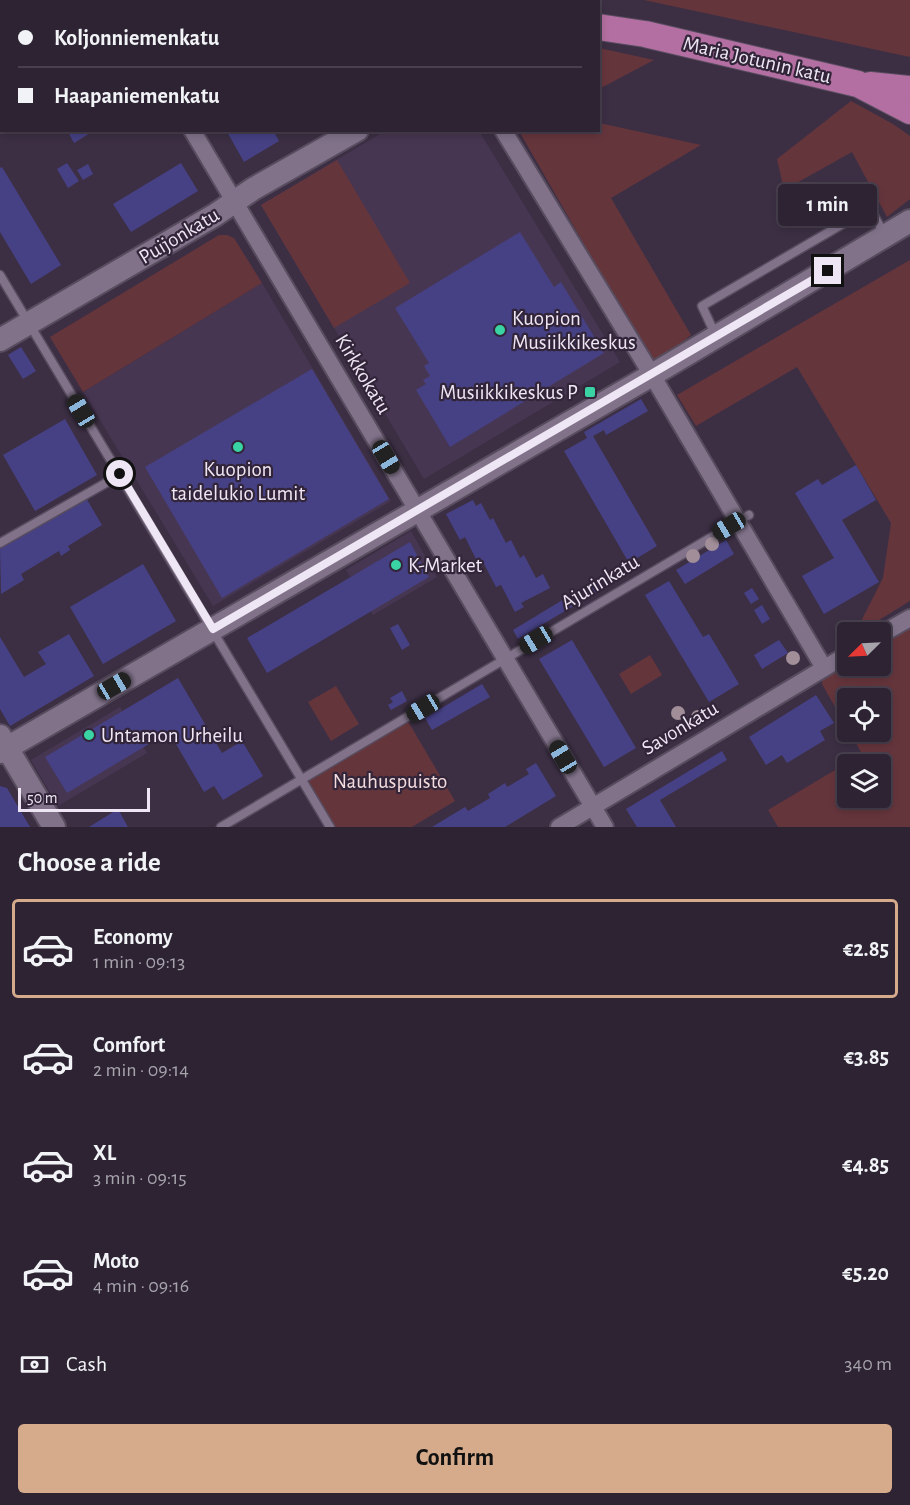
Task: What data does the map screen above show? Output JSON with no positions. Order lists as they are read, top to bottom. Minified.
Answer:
{"streets":{"main road":["Maria Jotunin katu","Puijonkatu"],"street":["Kirkkokatu","Savonkatu"],"lane":["Ajurinkatu"]},"crossings":[["Puijonkatu","Kirkkokatu"],["Kirkkokatu","Ajurinkatu"],["Kirkkokatu","Savonkatu"]],"parks":["Nauhuspuisto"],"places":{"other":["Kuopion Musiikkikeskus","Kuopion taidelukio Lumit","K-Market","Untamon Urheilu"],"transit":["Musiikkikeskus P"]},"scale_bar":"50 m","north":"bottom left","page":{"banner":["Koljonniemenkatu","Haapaniemenkatu"],"bubble":"1 min","scale":"50 m","heading":"Choose a ride","list":[{"name":"Economy","note":"1 min · 09:13","value":"€2.85"},{"name":"Comfort","note":"2 min · 09:14","value":"€3.85"},{"name":"XL","note":"3 min · 09:15","value":"€4.85"},{"name":"Moto","note":"4 min · 09:16","value":"€5.20"}],"pay":["Cash","340 m"],"buttons":"Confirm"}}
